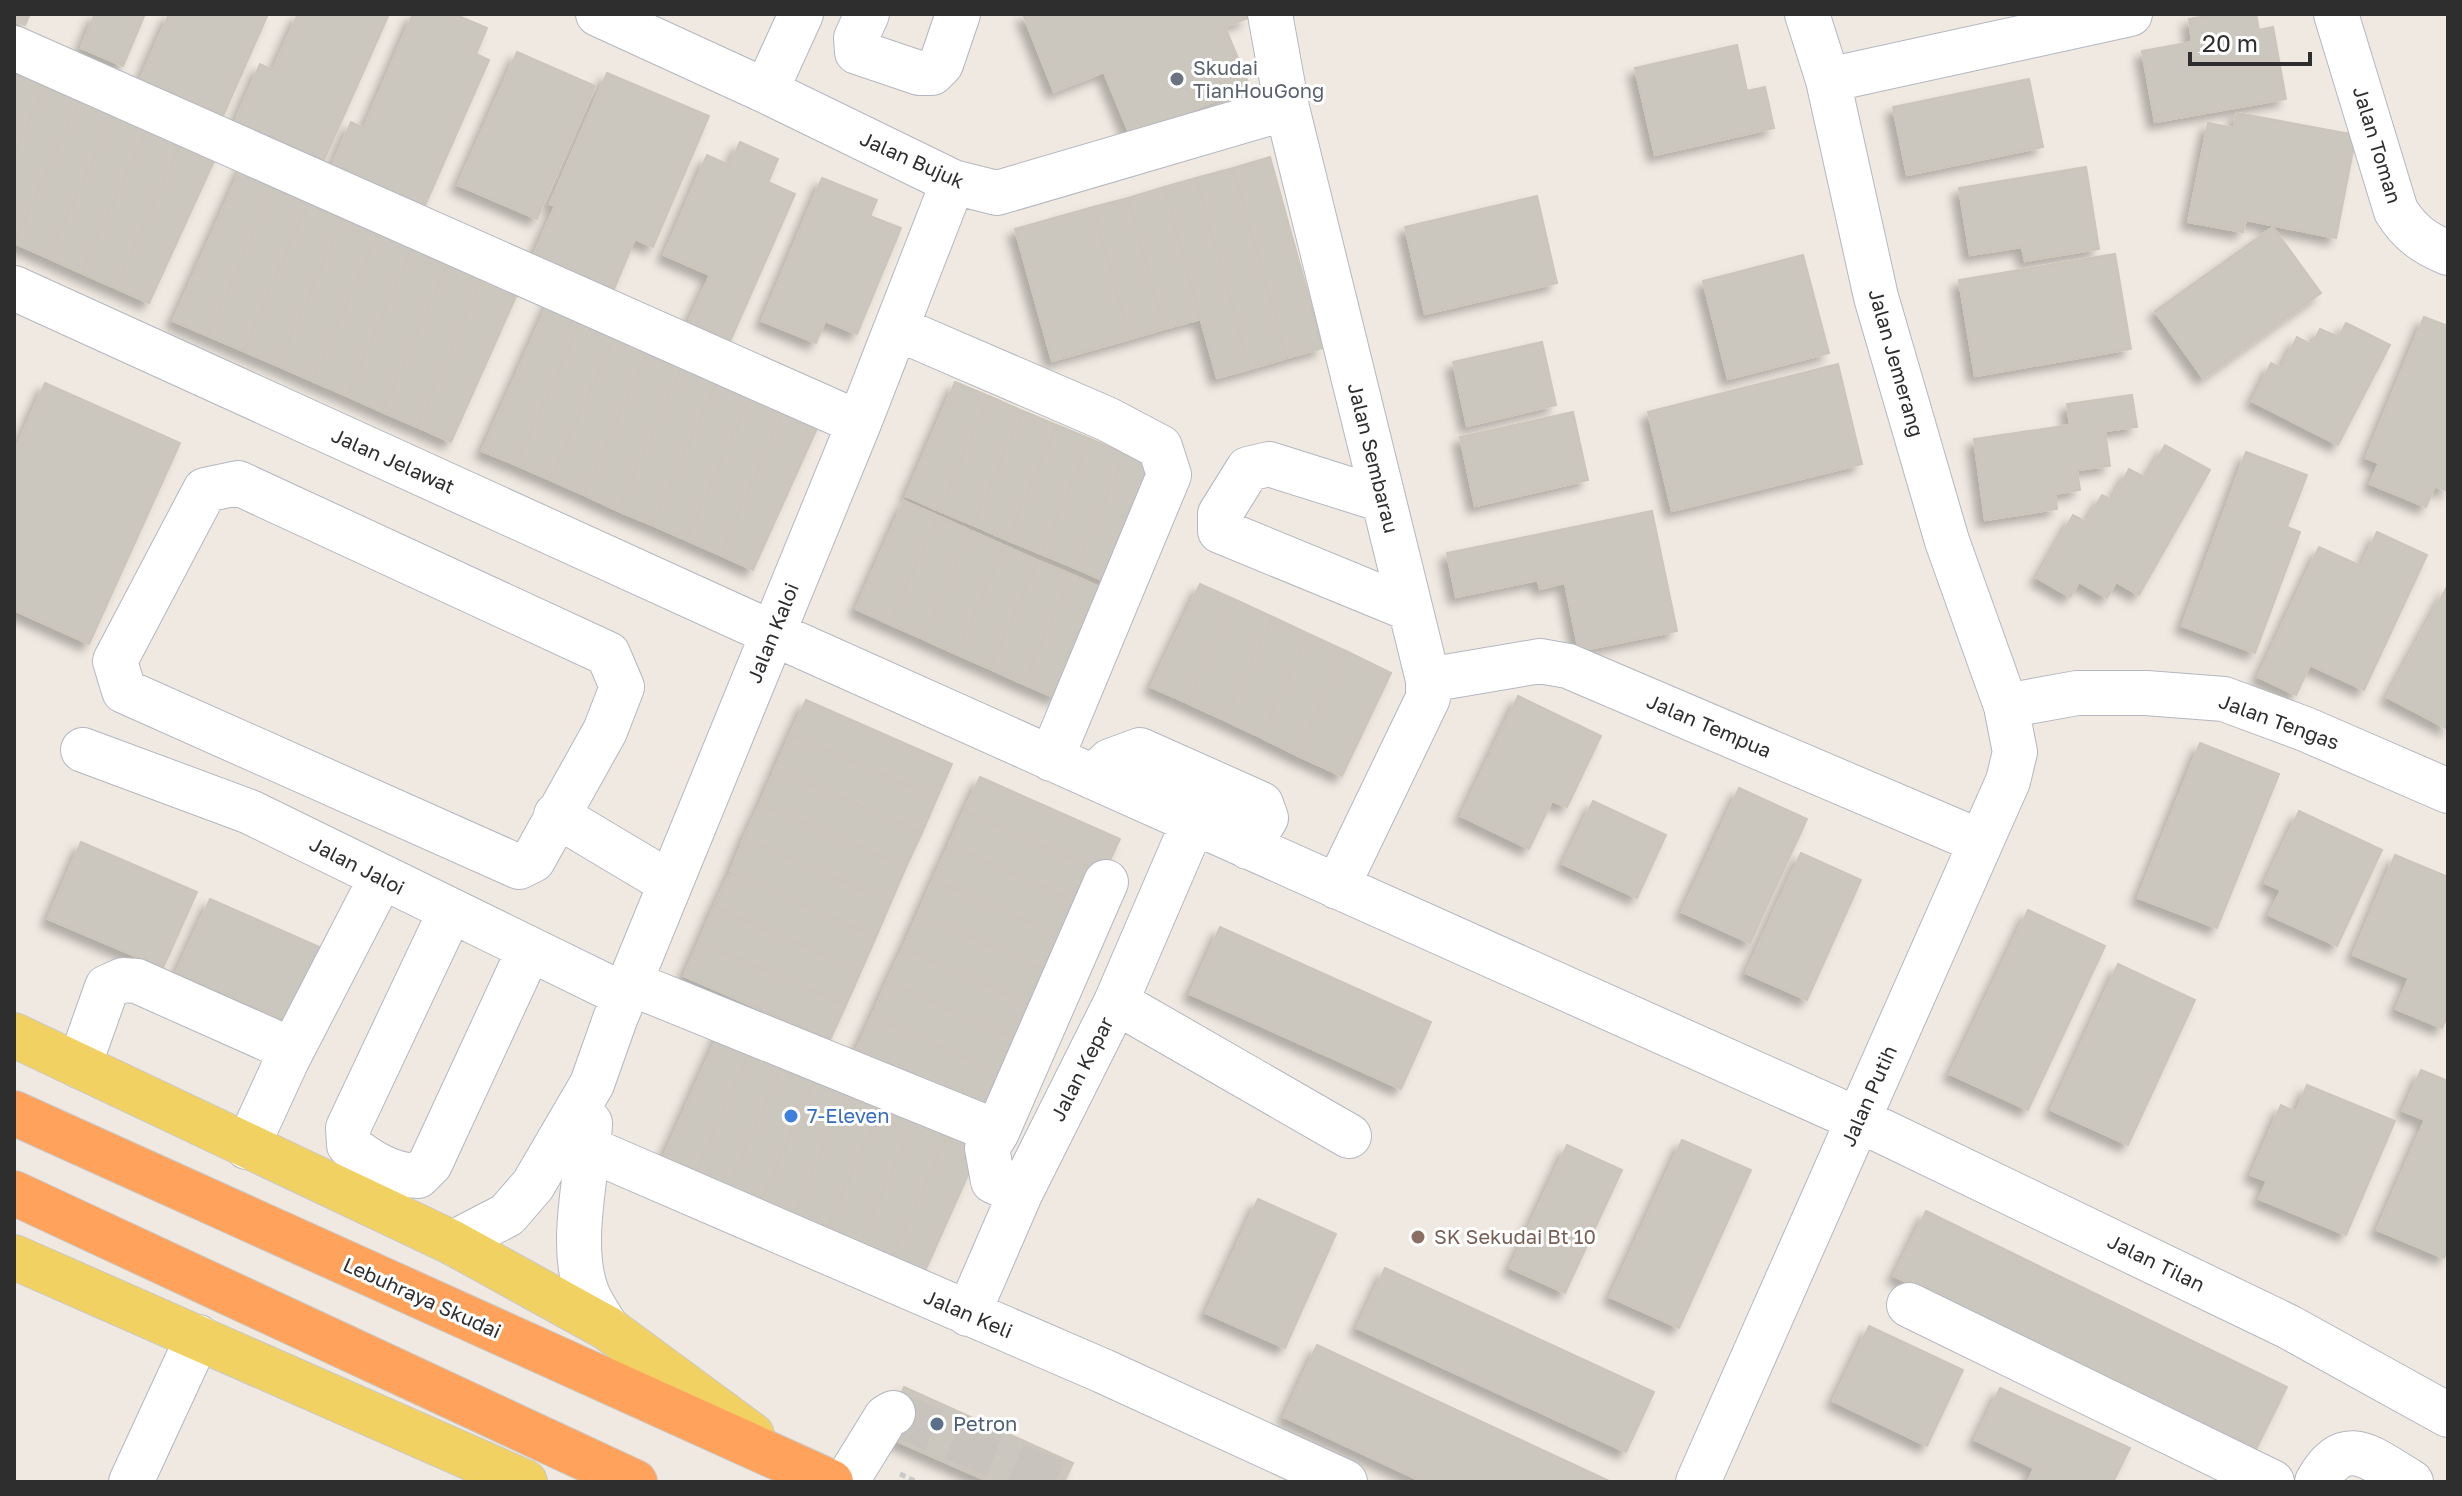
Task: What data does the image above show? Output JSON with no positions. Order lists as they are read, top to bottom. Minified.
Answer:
{"streets":{"highway":["Lebuhraya Skudai"],"street":["Jalan Toman","Jalan Bujuk","Jalan Jemerang","Jalan Sembarau","Jalan Jelawat","Jalan Kaloi","Jalan Tengas","Jalan Tempua","Jalan Jaloi","Jalan Kepar","Jalan Putih","Jalan Tilan","Jalan Keli"]},"crossings":[["Jalan Bujuk","Jalan Sembarau"],["Jalan Bujuk","Jalan Kaloi"],["Jalan Jemerang","Jalan Tengas"],["Jalan Jemerang","Jalan Putih"],["Jalan Sembarau","Jalan Jelawat"],["Jalan Sembarau","Jalan Tempua"],["Jalan Sembarau","Jalan Tilan"],["Jalan Jelawat","Jalan Kaloi"],["Jalan Jelawat","Jalan Kepar"],["Jalan Jelawat","Jalan Tilan"],["Jalan Kaloi","Jalan Jaloi"],["Jalan Kaloi","Jalan Keli"],["Jalan Tengas","Jalan Putih"],["Jalan Tempua","Jalan Putih"],["Jalan Kepar","Jalan Keli"],["Jalan Putih","Jalan Tilan"]],"places":["Skudai TianHouGong","7-Eleven","SK Sekudai Bt 10","Petron"],"scale_bar":"20 m"}
